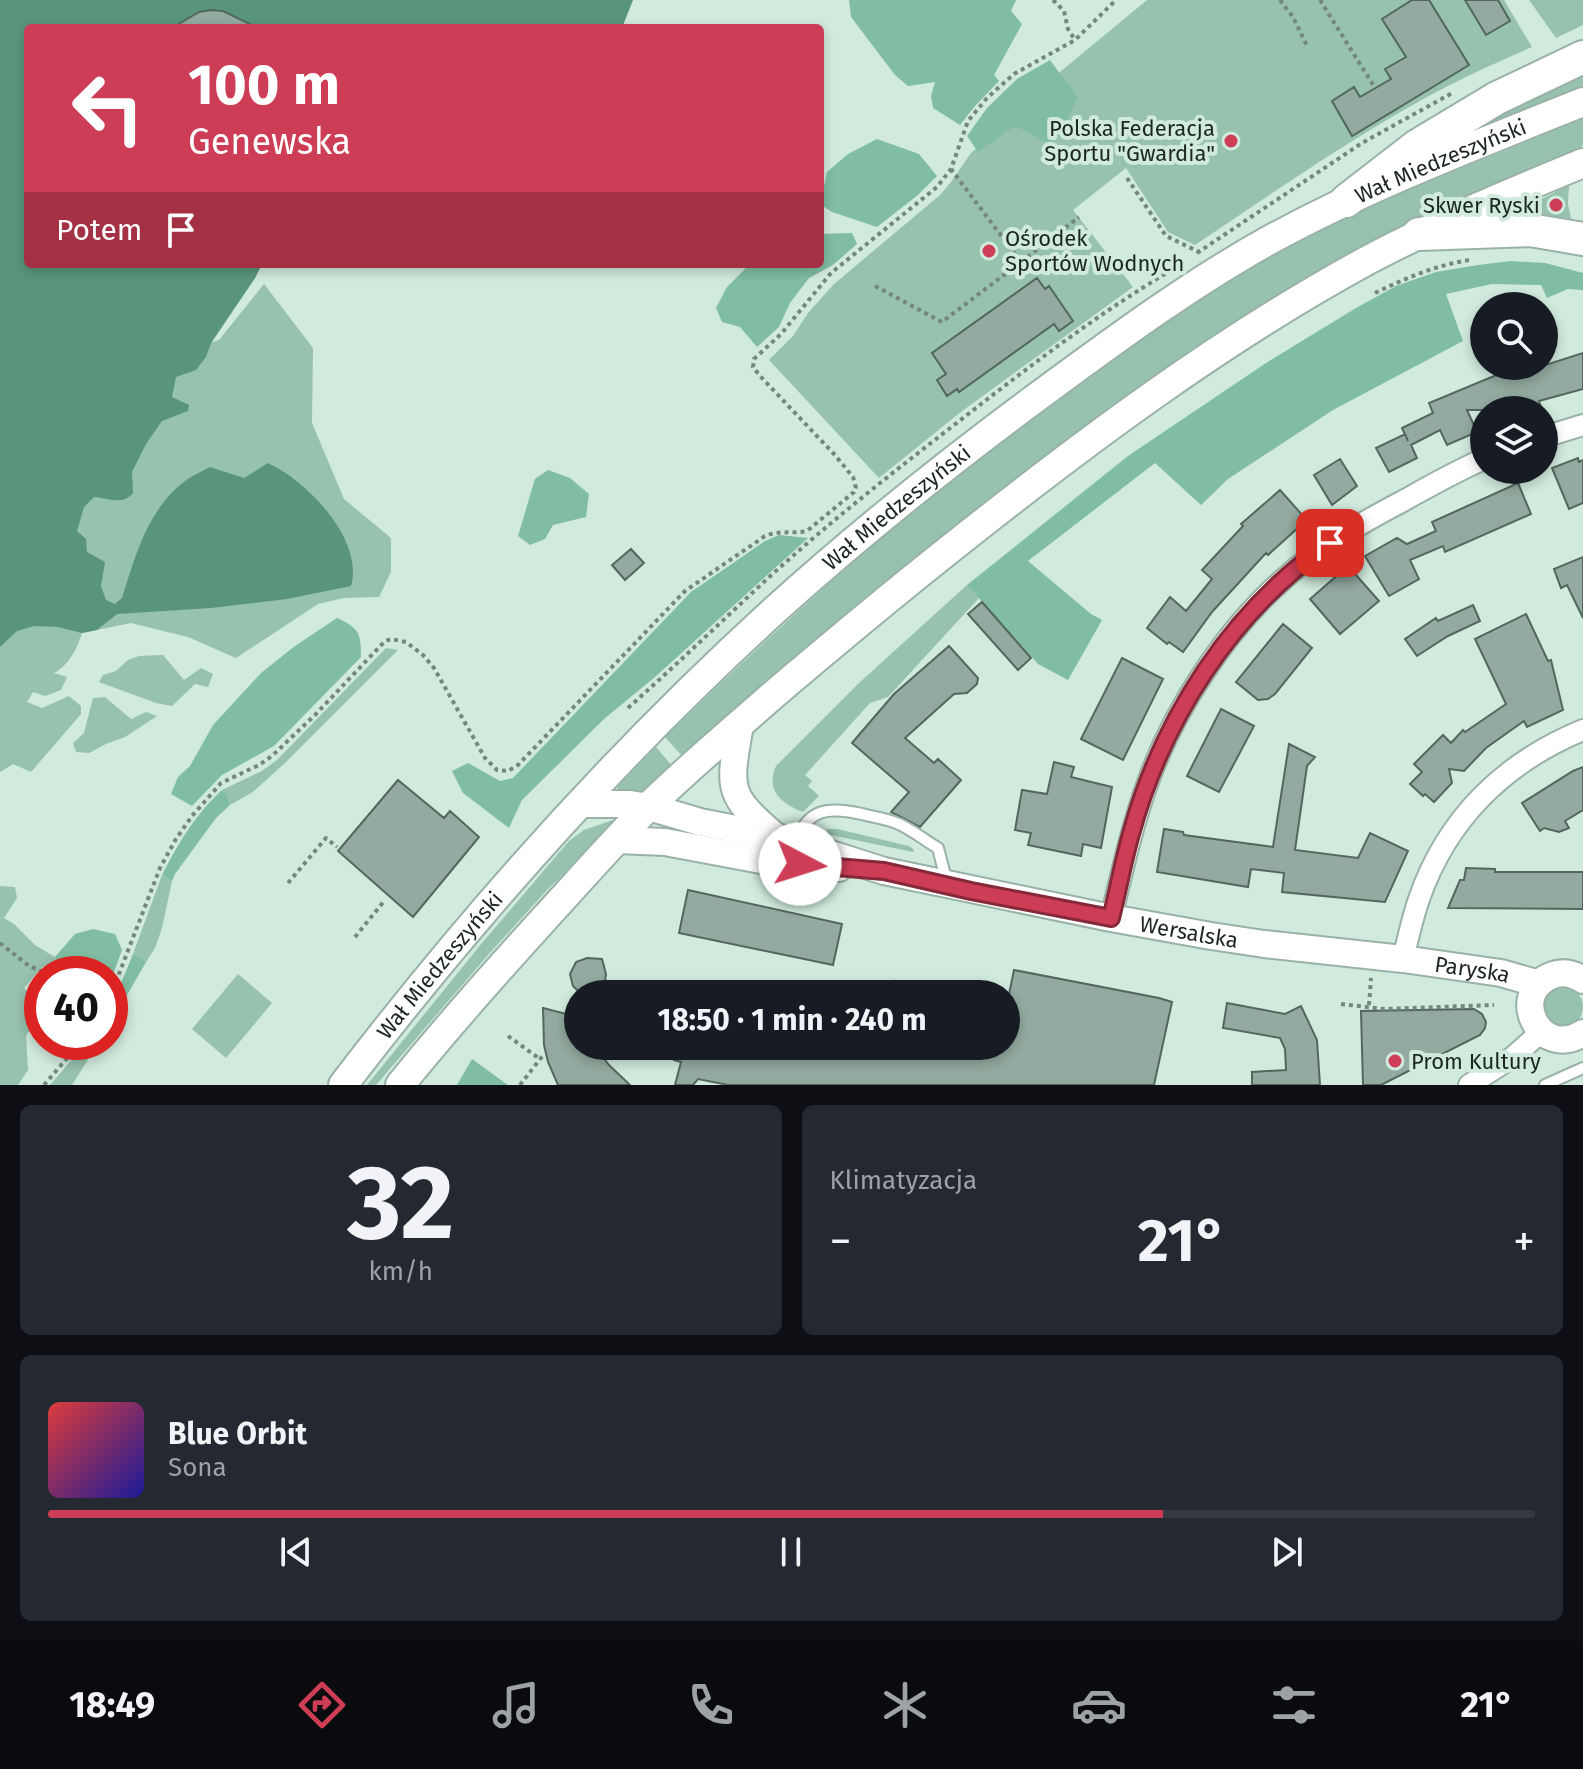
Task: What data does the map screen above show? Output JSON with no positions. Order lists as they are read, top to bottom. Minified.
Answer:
{"streets":{"main road":["Wał Miedzeszyński"],"street":["Wersalska","Paryska"]},"crossings":[["Wał Miedzeszyński","Wersalska"],["Wersalska","Paryska"]],"places":["Polska Federacja Sportu \"Gwardia\"","Skwer Ryski","Ośrodek Sportów Wodnych","Prom Kultury"],"page":{"turn":["100 m","Genewska"],"then":"Potem","limit":"40","trip":"18:50 · 1 min · 240 m","tile":[["32","km/h"],"Klimatyzacja"],"heat":["−","21°","+"],"song":["Blue Orbit","Sona"],"tabs":["18:49","21°"]}}
